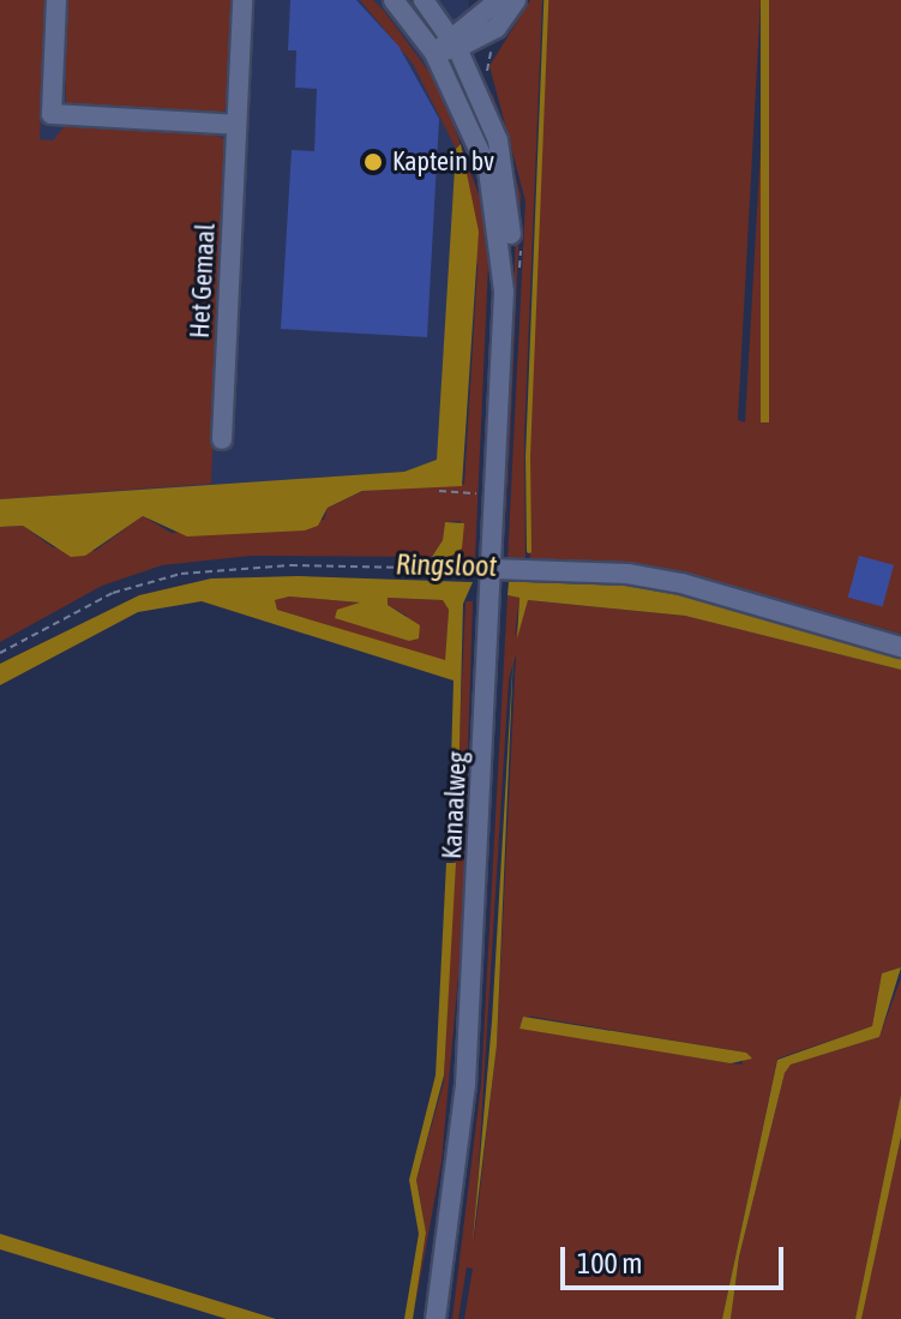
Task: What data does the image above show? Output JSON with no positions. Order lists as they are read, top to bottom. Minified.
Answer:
{"streets":{"street":["Het Gemaal","Kanaalweg"]},"water":["Ringsloot"],"places":["Kaptein bv"],"scale_bar":"100 m"}
